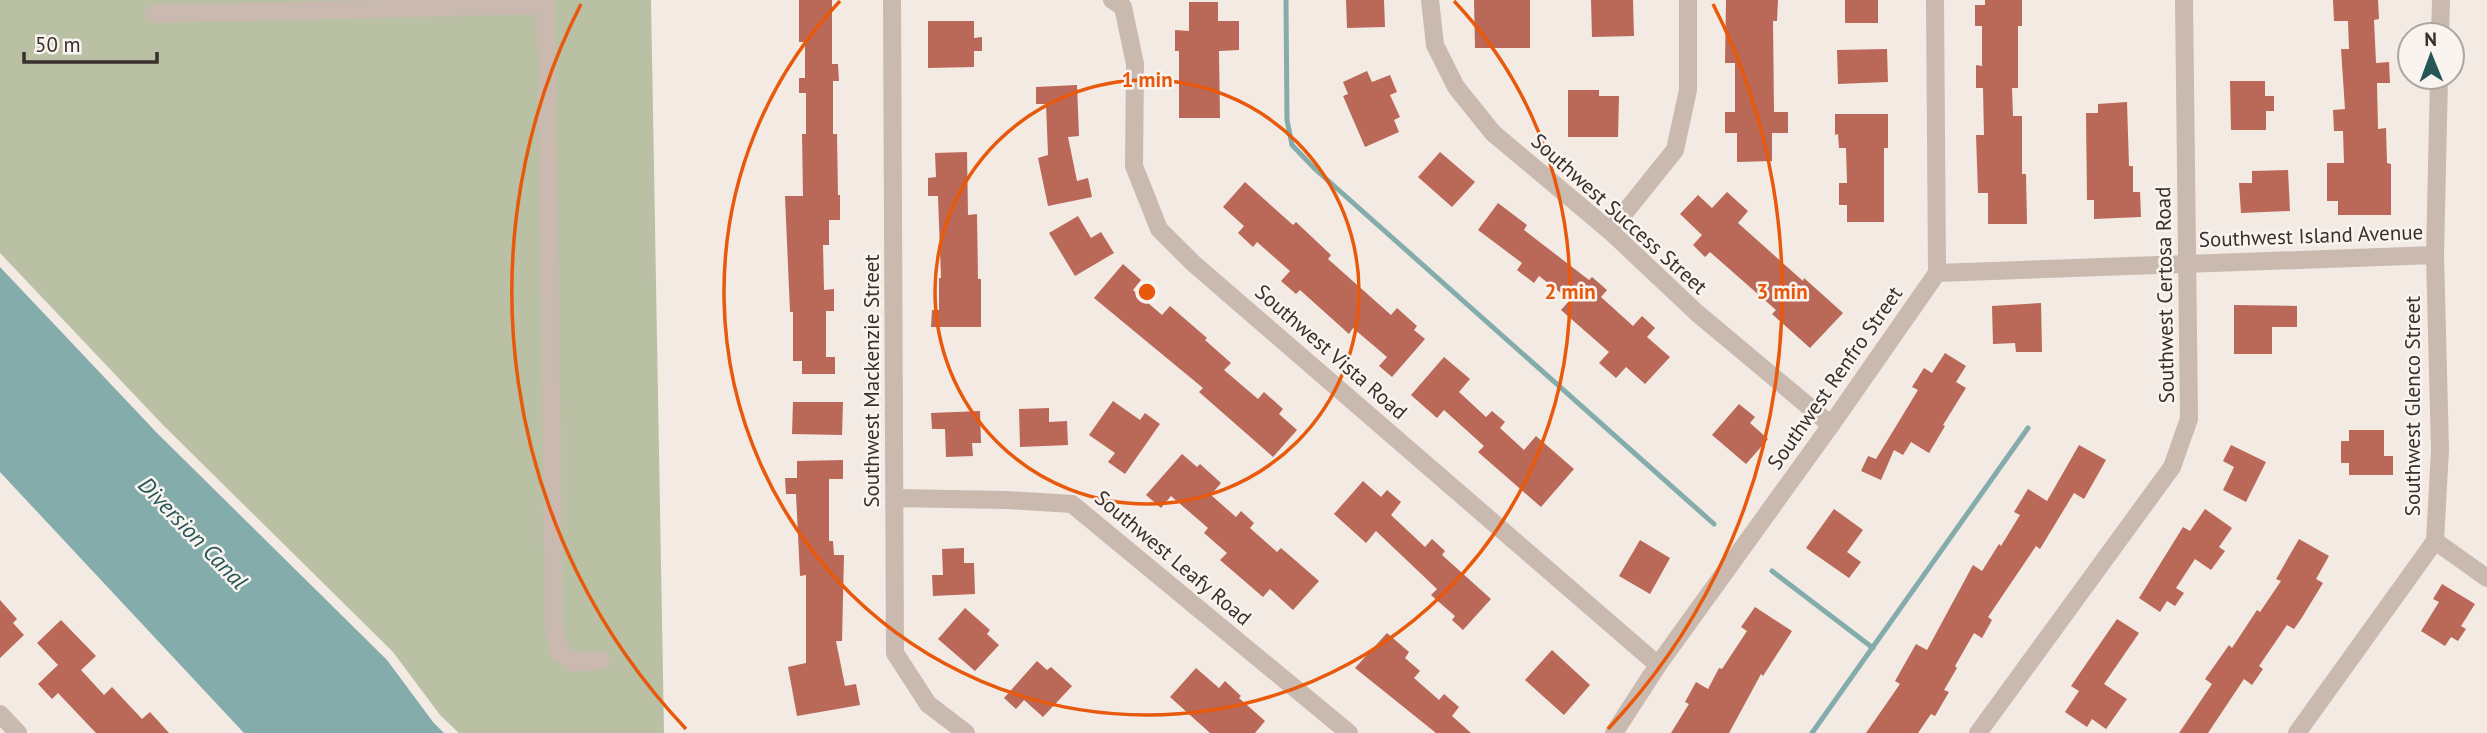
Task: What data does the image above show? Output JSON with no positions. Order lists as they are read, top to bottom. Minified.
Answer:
{"streets":{"street":["Southwest Success Street","Southwest Island Avenue","Southwest Certosa Road","Southwest Vista Road","Southwest Renfro Street","Southwest Mackenzie Street","Southwest Glenco Street","Southwest Leafy Road"]},"crossings":[["Southwest Success Street","Southwest Renfro Street"],["Southwest Island Avenue","Southwest Certosa Road"],["Southwest Island Avenue","Southwest Renfro Street"],["Southwest Island Avenue","Southwest Glenco Street"],["Southwest Vista Road","Southwest Renfro Street"],["Southwest Mackenzie Street","Southwest Leafy Road"]],"water":["Diversion Canal"],"scale_bar":"50 m","north":"top","rings":["1 min","2 min","3 min"]}
